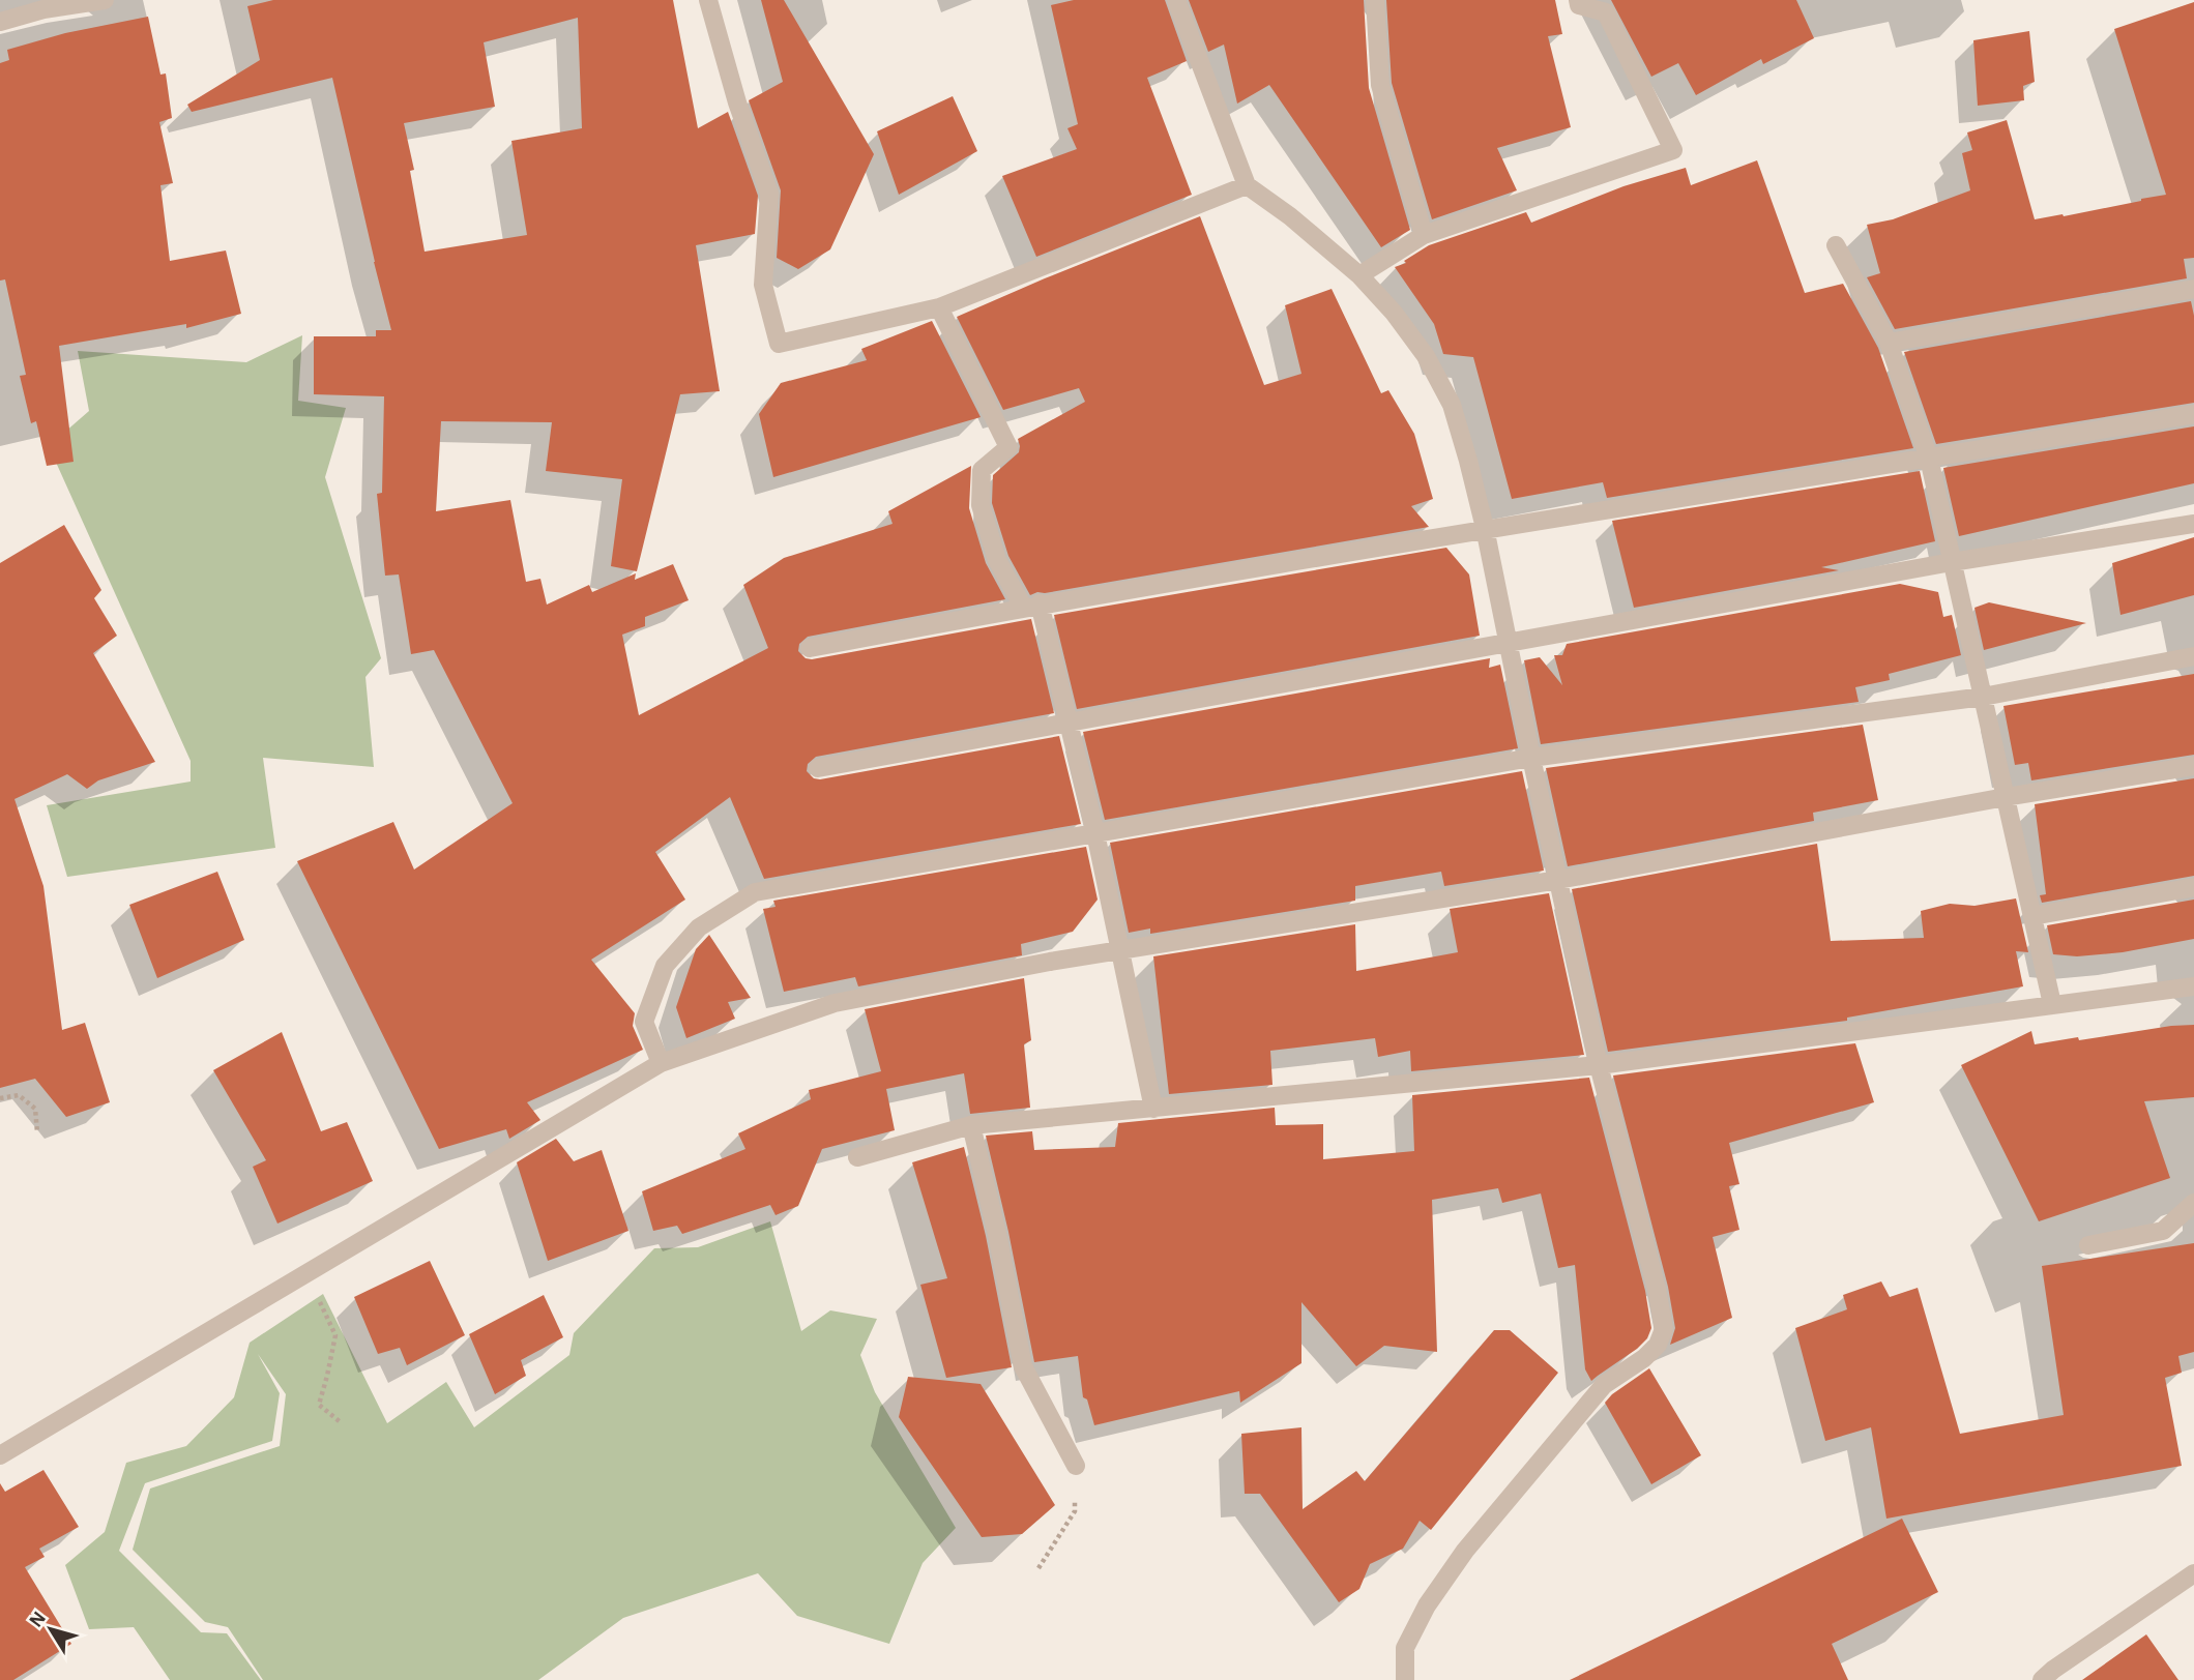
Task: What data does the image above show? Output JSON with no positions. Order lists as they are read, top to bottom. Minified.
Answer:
{"north":"top left"}
